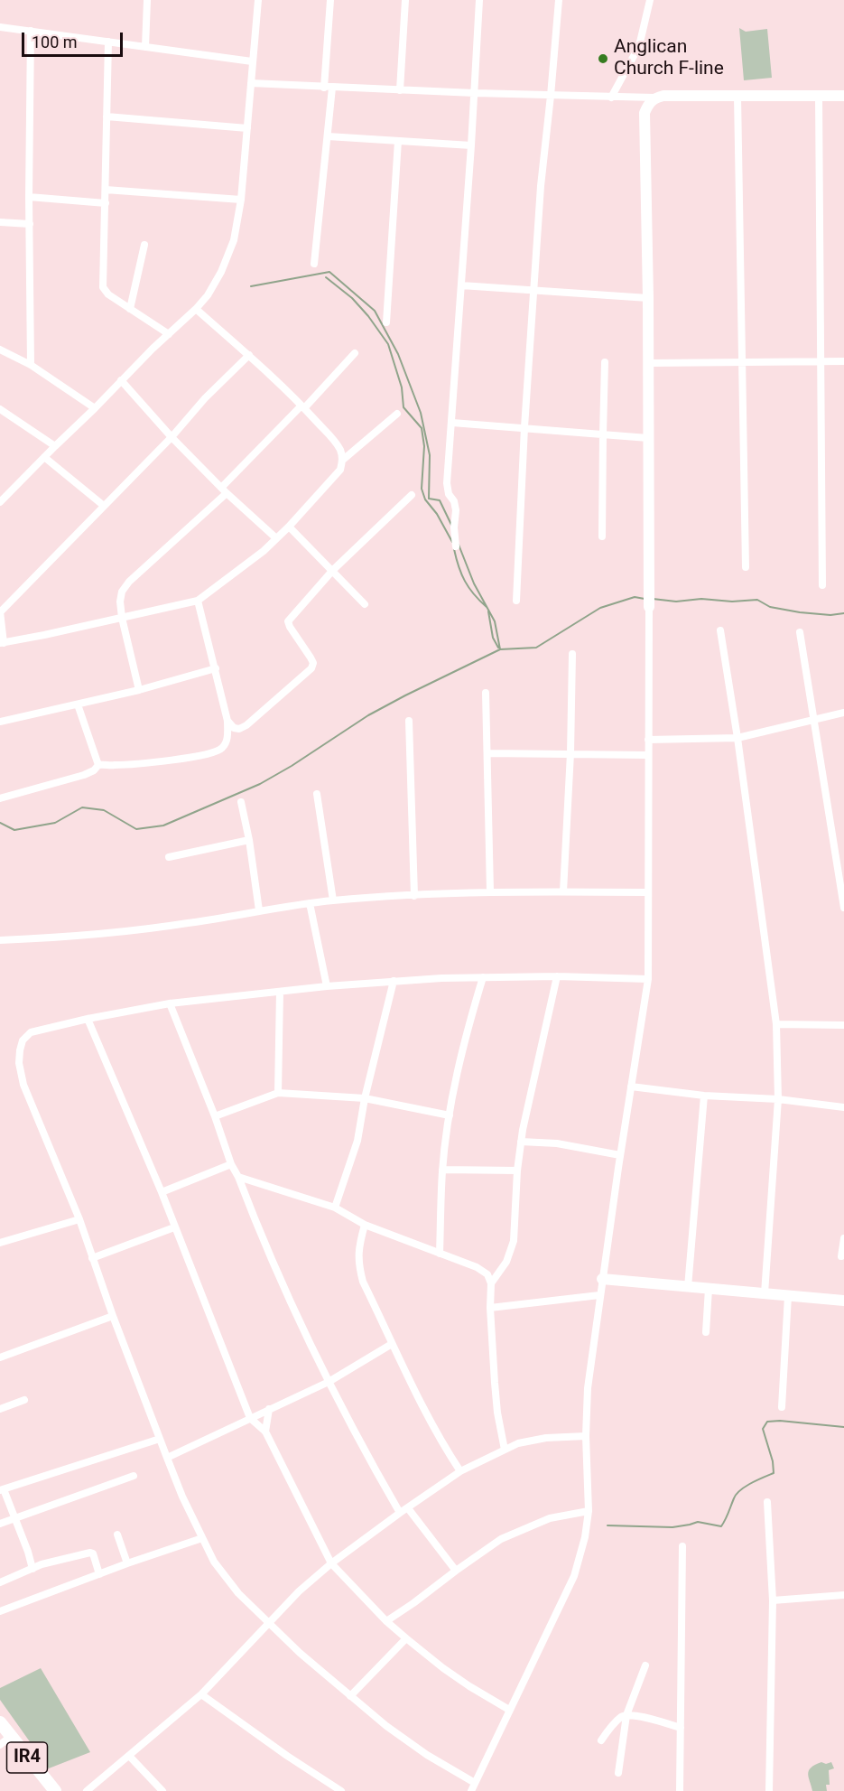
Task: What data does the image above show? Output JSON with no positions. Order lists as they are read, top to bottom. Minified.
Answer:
{"streets":{"main road":["IR4"]},"places":["Anglican Church F-line"],"scale_bar":"100 m"}
